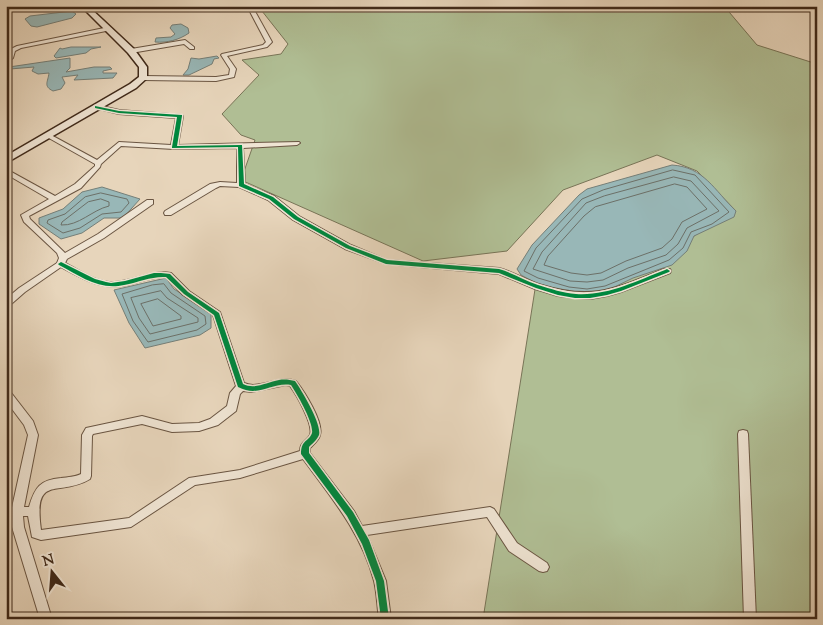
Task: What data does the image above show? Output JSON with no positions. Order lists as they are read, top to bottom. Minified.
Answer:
{"north":"top"}
